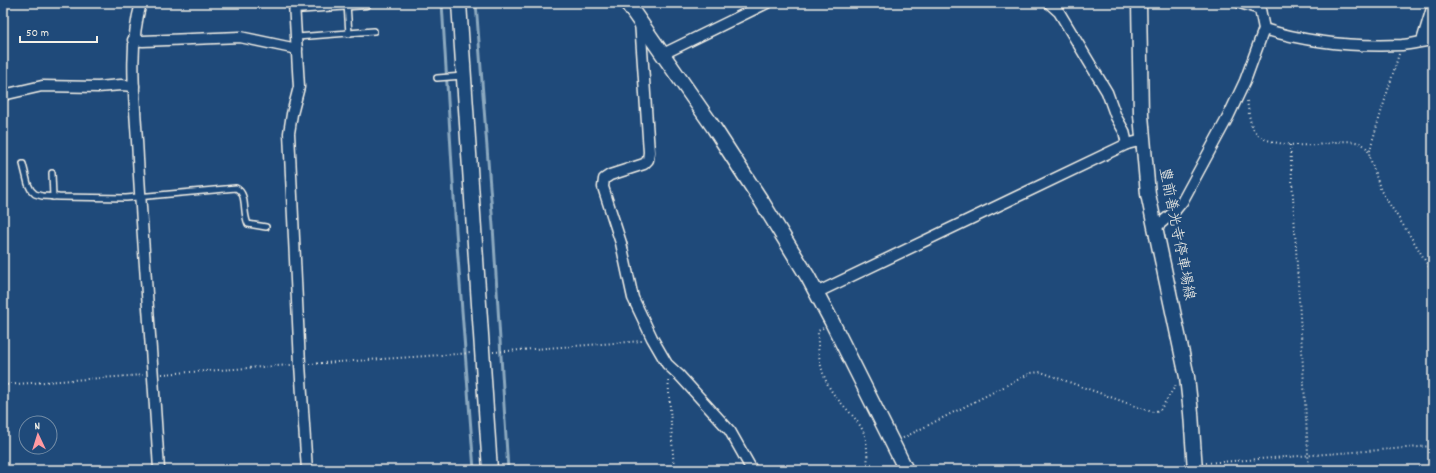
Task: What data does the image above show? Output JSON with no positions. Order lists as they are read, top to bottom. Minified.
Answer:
{"streets":{"street":["豊前善光寺停車場線"]},"scale_bar":"50 m","north":"top"}
